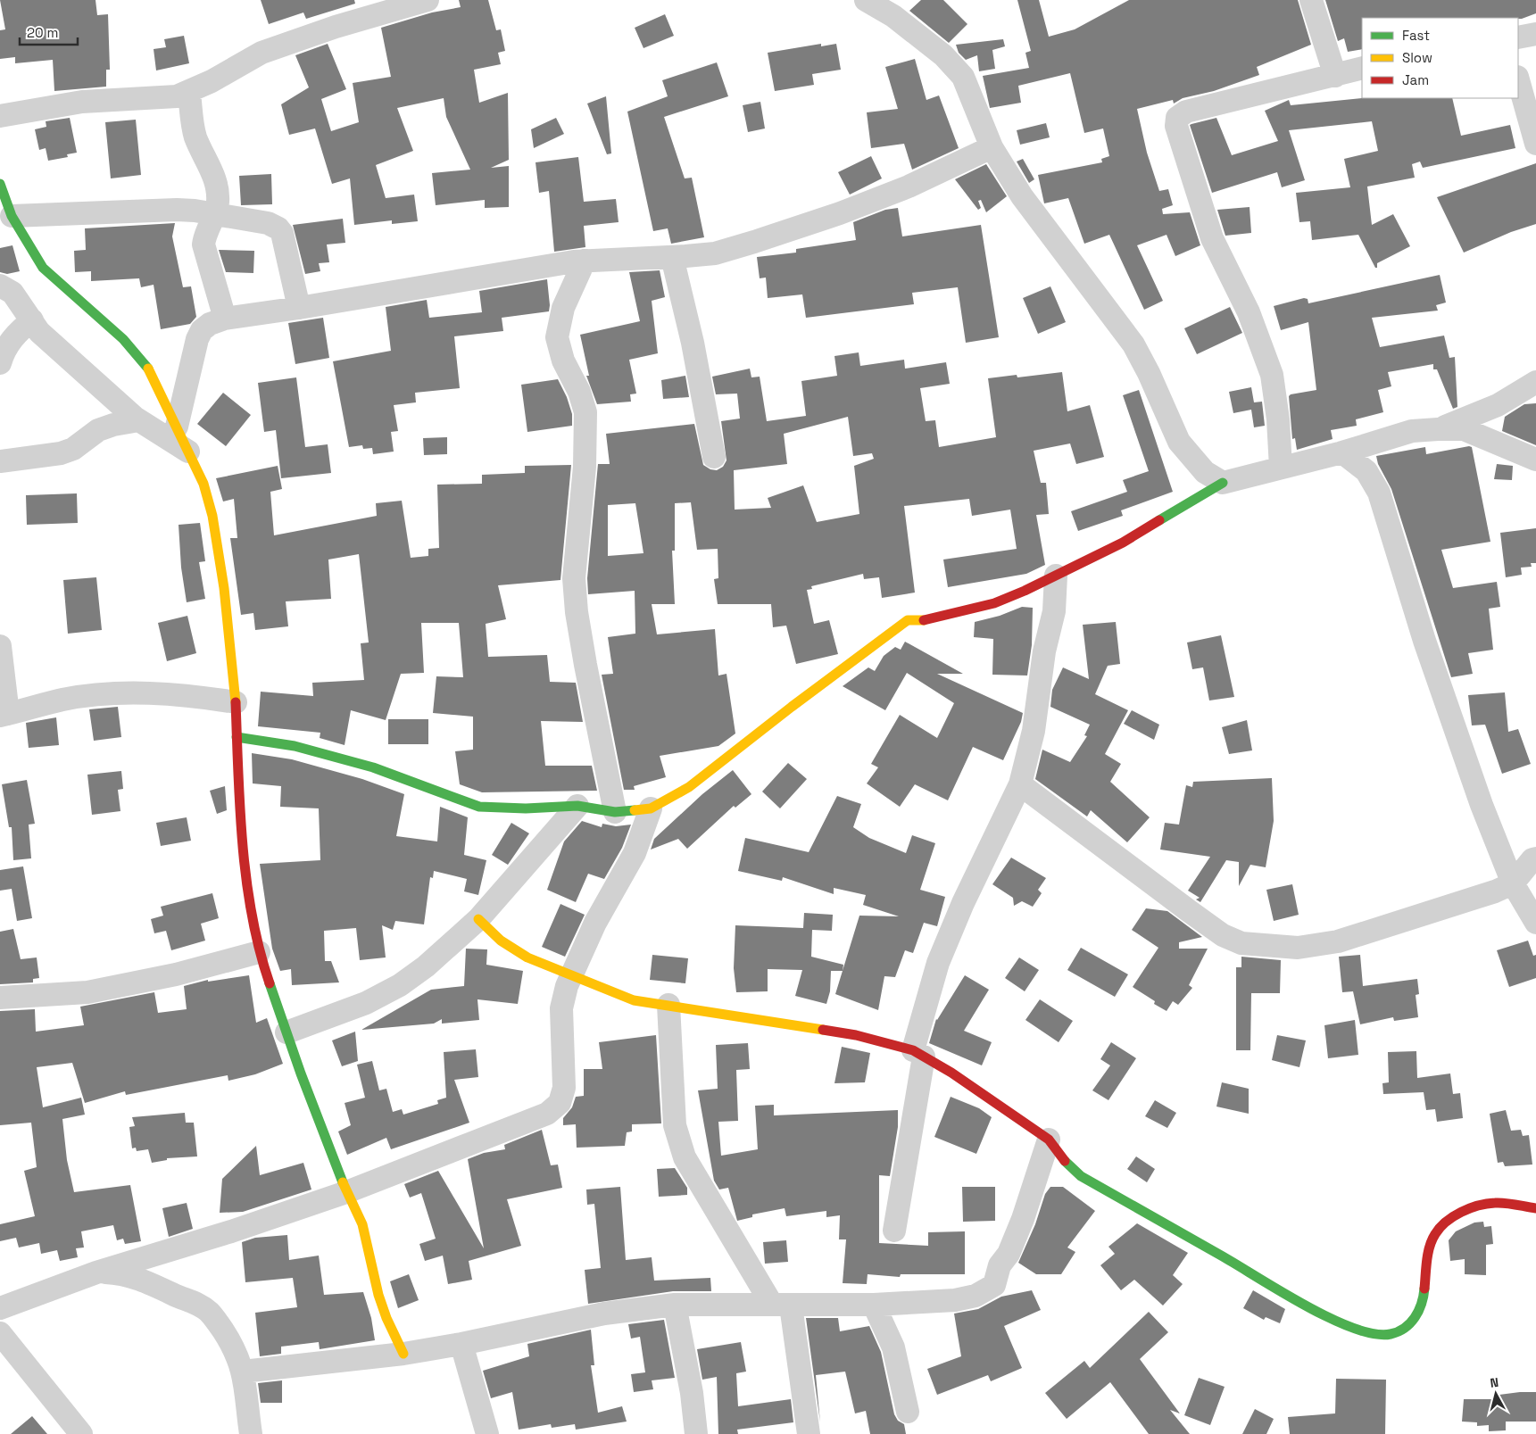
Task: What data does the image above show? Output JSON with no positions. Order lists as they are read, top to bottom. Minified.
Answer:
{"legend":["Fast","Slow","Jam"],"scale_bar":"20 m","north":"top"}
